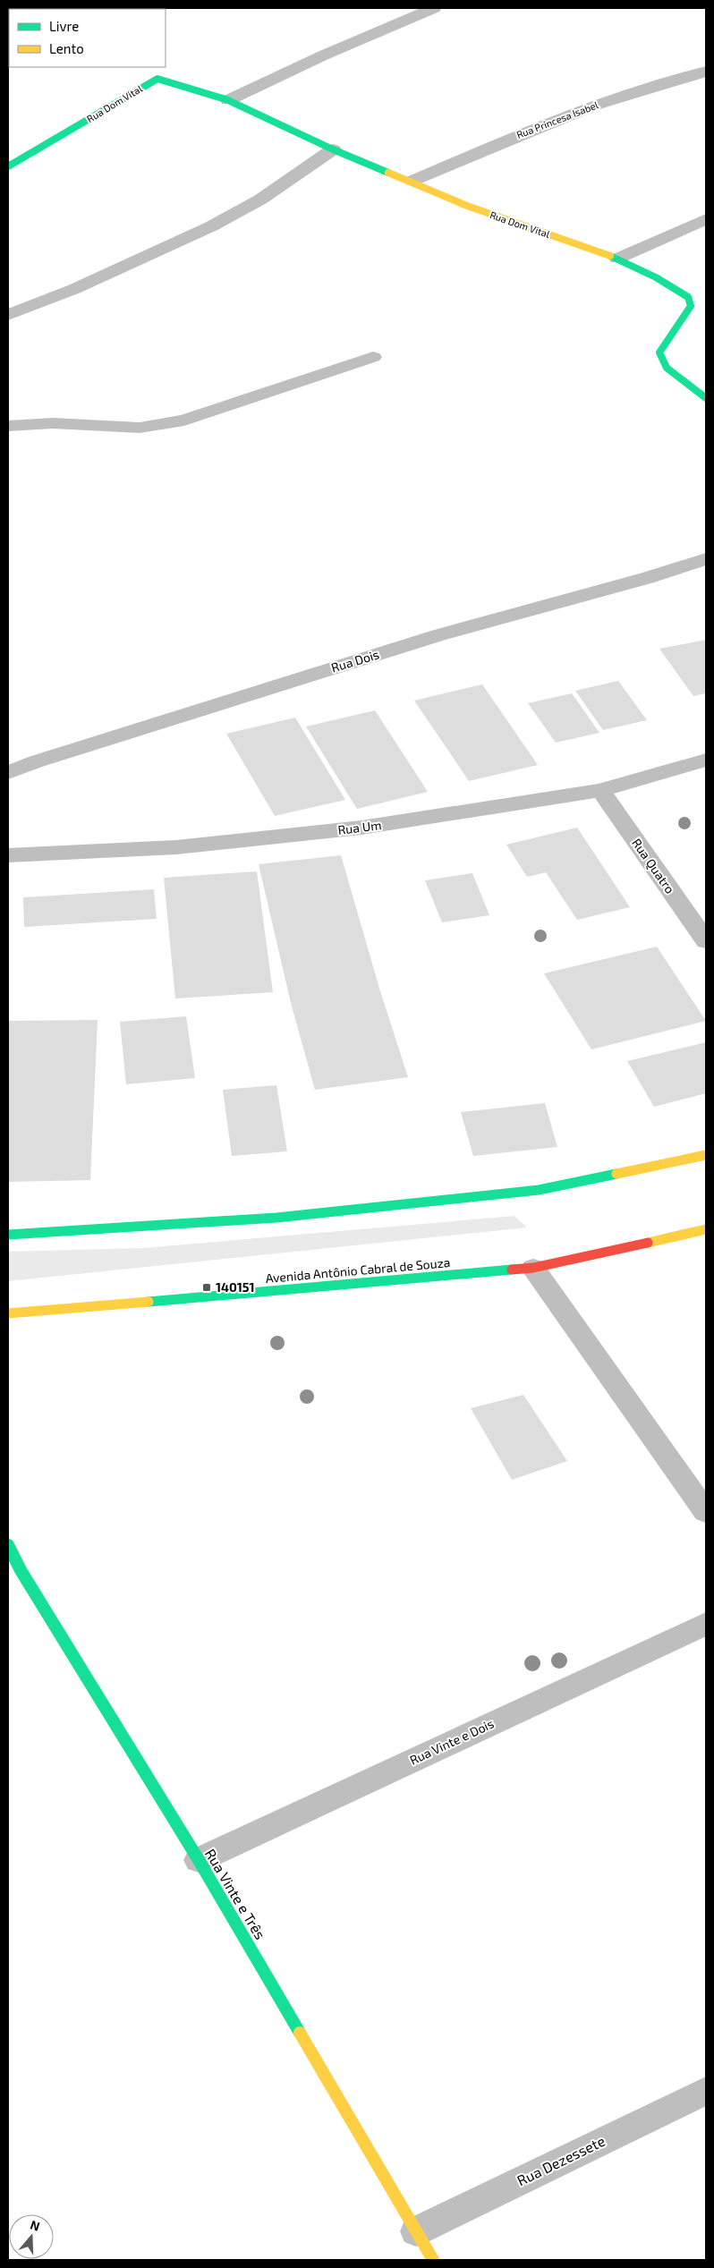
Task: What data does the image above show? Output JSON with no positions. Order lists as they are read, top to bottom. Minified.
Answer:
{"streets":{"main road":["Rua Dom Vital","Avenida Antônio Cabral de Souza","Rua Vinte e Três"],"street":["Rua Princesa Isabel","Rua Dois","Rua Um","Rua Quatro","Rua Vinte e Dois","Rua Dezessete"]},"crossings":[["Rua Dom Vital","Rua Princesa Isabel"],["Rua Um","Rua Quatro"],["Rua Vinte e Dois","Rua Vinte e Três"],["Rua Vinte e Três","Rua Dezessete"]],"places":{"transit":["140151"]},"legend":["Livre","Lento"],"north":"top"}
